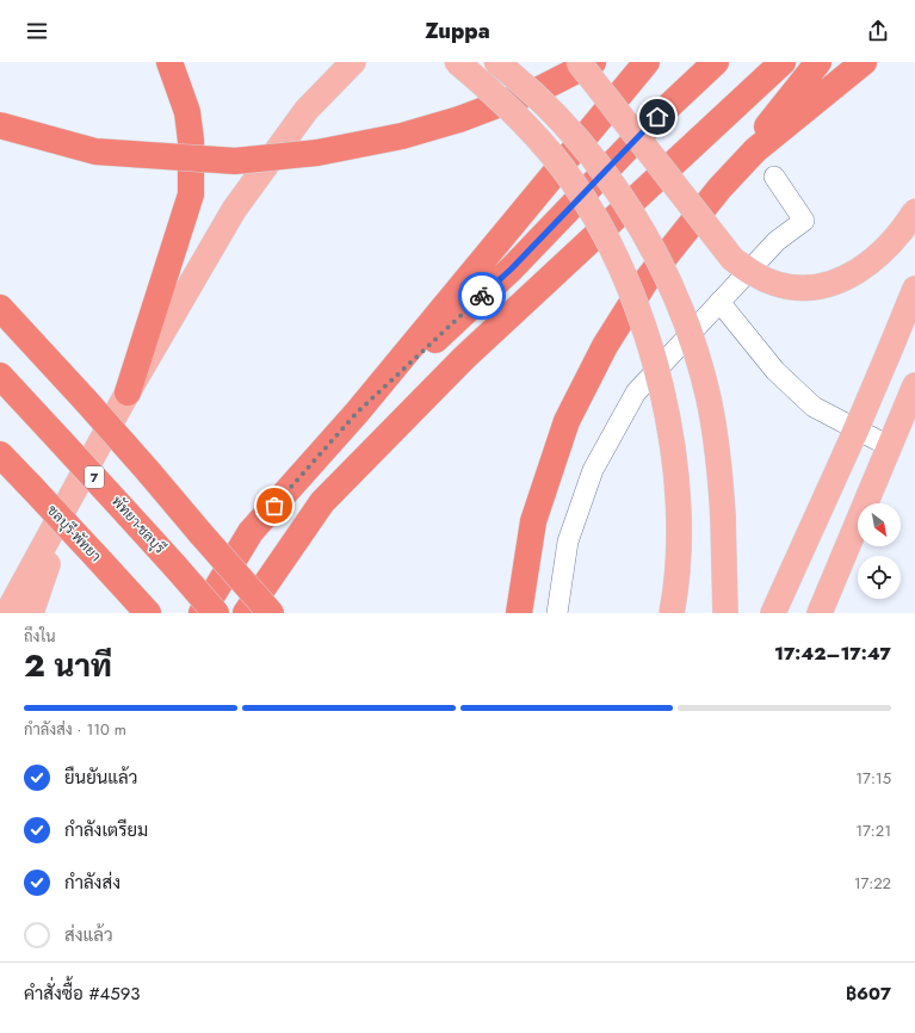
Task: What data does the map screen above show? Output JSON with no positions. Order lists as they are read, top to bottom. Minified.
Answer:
{"streets":{"highway":["7","พัทยา-ชลบุรี","ชลบุรี-พัทยา"]},"north":"bottom right","page":{"header":"Zuppa","heading":["2 นาที","ถึงใน","17:42–17:47"],"panel":["คำสั่งซื้อ #4593","฿607"],"bar":"กำลังส่ง · 110 m","list":[["ยืนยันแล้ว","17:15"],["กำลังเตรียม","17:21"],["กำลังส่ง","17:22"],"ส่งแล้ว"]}}
